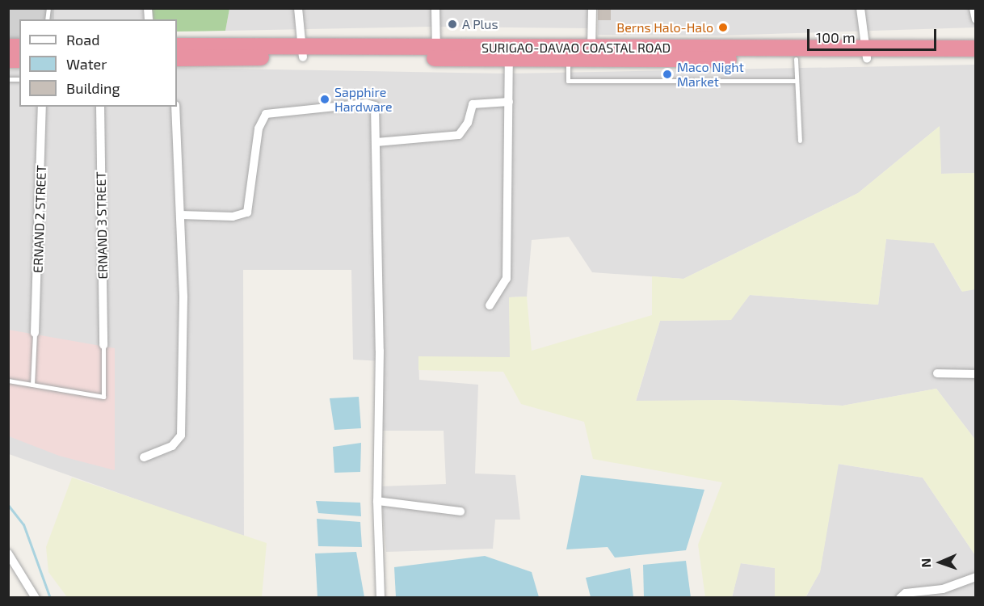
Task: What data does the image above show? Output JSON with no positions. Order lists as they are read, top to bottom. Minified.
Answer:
{"streets":{"highway":["SURIGAO-DAVAO COASTAL ROAD"],"street":["ERNAND 2 STREET","ERNAND 3 STREET"]},"places":["A Plus","Berns Halo-Halo","Maco Night Market","Sapphire Hardware"],"legend":["Road","Water","Building"],"scale_bar":"100 m","north":"left"}
